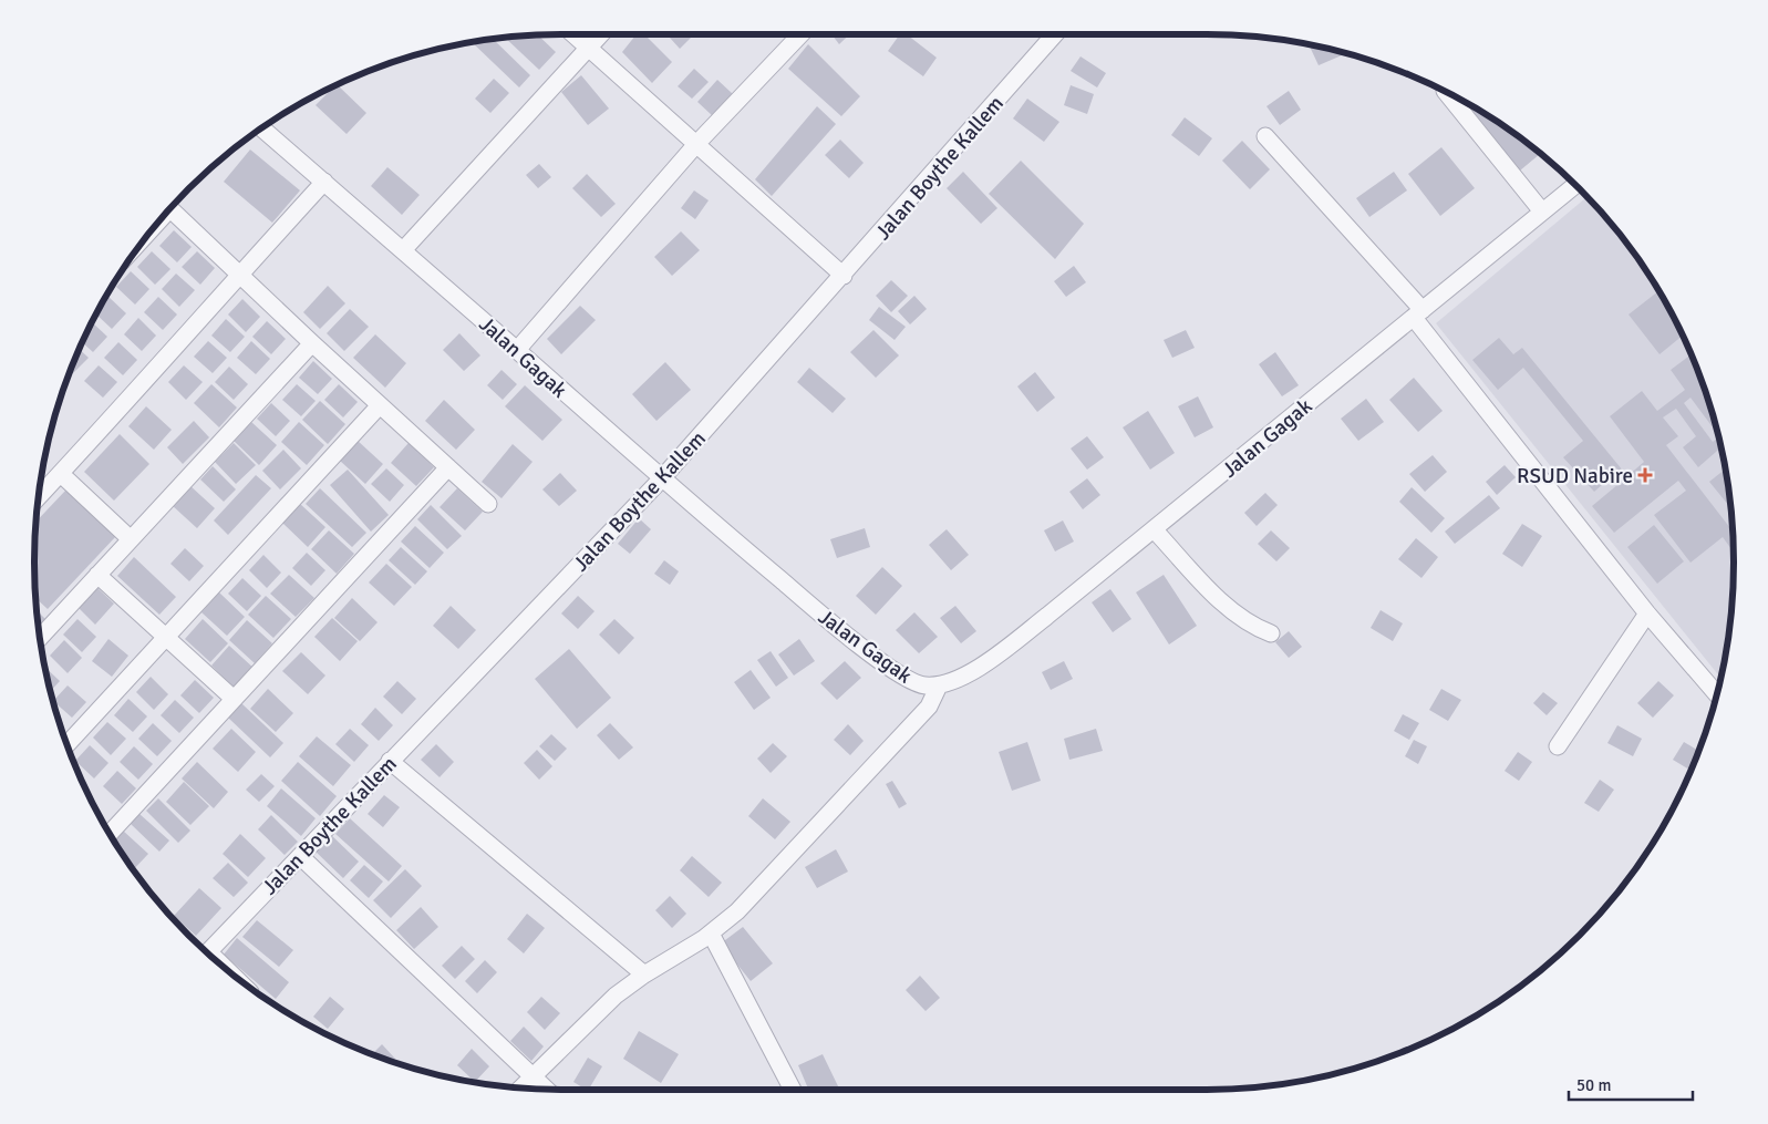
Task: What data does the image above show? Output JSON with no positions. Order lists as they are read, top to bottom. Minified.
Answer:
{"streets":{"street":["Jalan Boythe Kallem","Jalan Gagak"]},"crossings":[["Jalan Boythe Kallem","Jalan Gagak"]],"places":{"health":["RSUD Nabire"]},"scale_bar":"50 m"}
